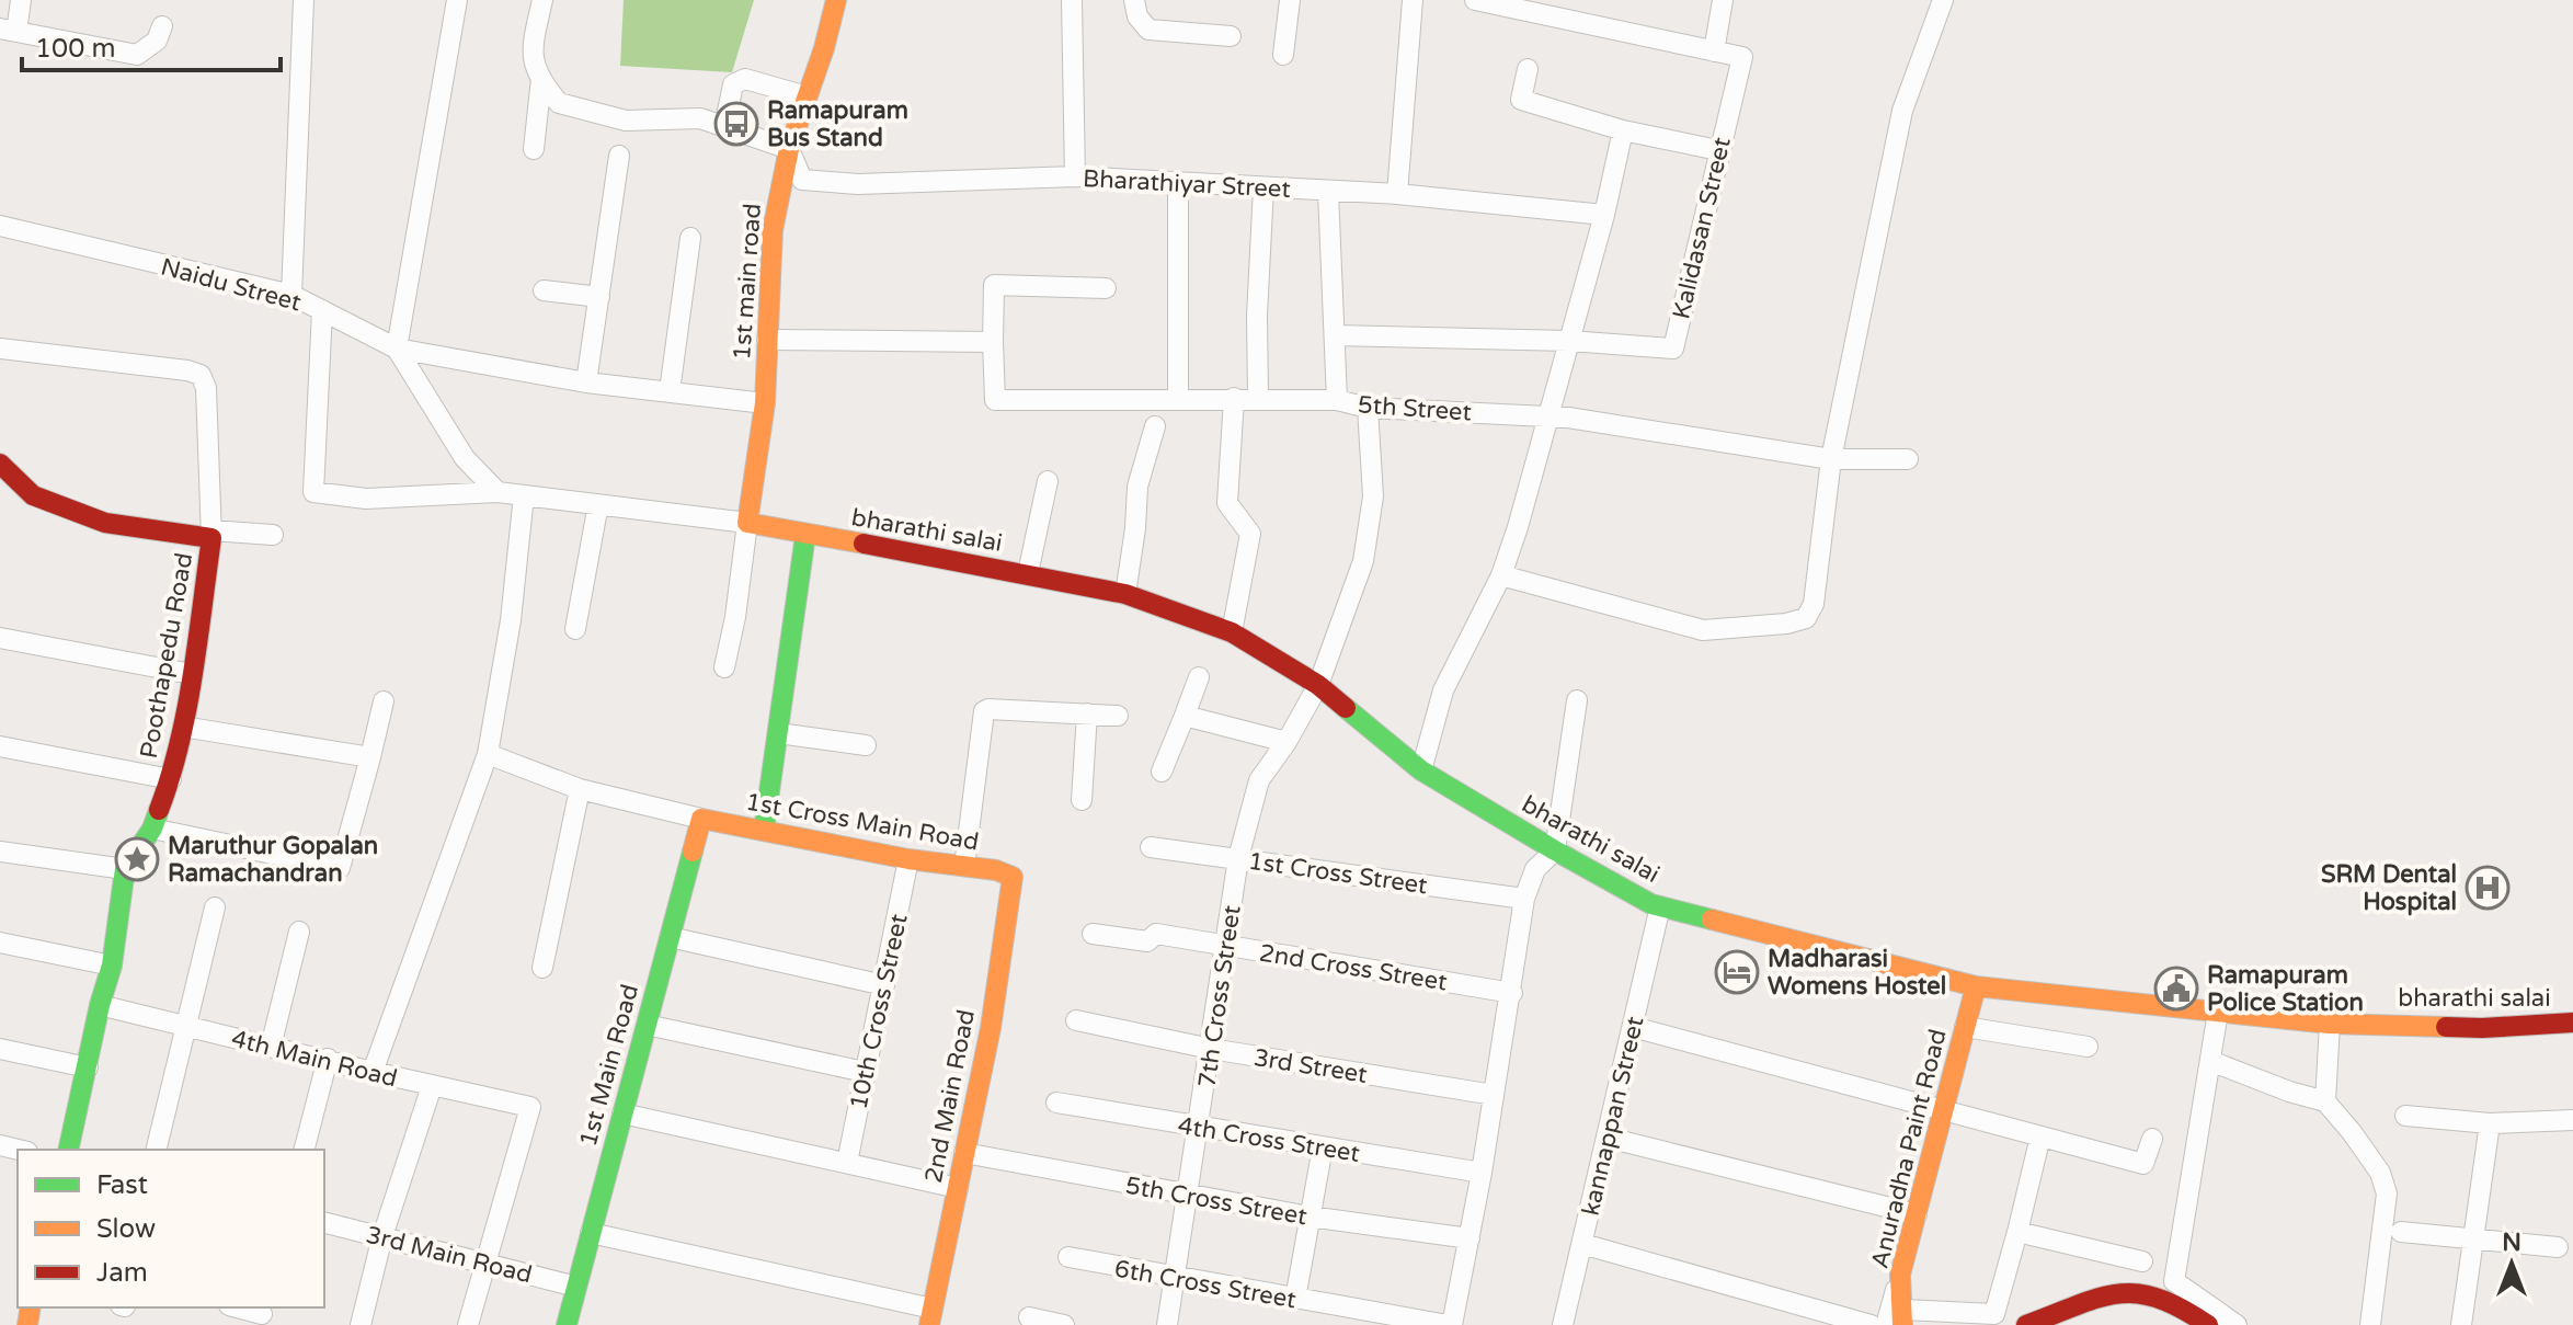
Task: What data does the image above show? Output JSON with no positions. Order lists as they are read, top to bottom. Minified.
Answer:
{"streets":{"street":["Bharathiyar Street","Kalidasan Street","1st main road","Naidu Street","5th Street","bharathi salai","Poothapedu Road","1st Cross Main Road","1st Cross Street","2nd Cross Street","7th Cross Street","10th Cross Street","4th Main Road","1st Main Road","3rd Street","2nd Main Road","kannappan Street","4th Cross Street","Anuradha Paint Road","5th Cross Street","3rd Main Road","6th Cross Street"]},"crossings":[["Bharathiyar Street","1st main road"],["1st main road","bharathi salai"],["5th Street","7th Cross Street"],["bharathi salai","7th Cross Street"],["bharathi salai","kannappan Street"],["bharathi salai","Anuradha Paint Road"],["Poothapedu Road","4th Main Road"],["1st Cross Main Road","10th Cross Street"],["1st Cross Main Road","1st Main Road"],["1st Cross Main Road","2nd Main Road"],["1st Cross Street","7th Cross Street"],["2nd Cross Street","7th Cross Street"],["7th Cross Street","3rd Street"],["7th Cross Street","4th Cross Street"],["7th Cross Street","5th Cross Street"],["7th Cross Street","6th Cross Street"],["4th Main Road","3rd Main Road"],["1st Main Road","3rd Main Road"],["2nd Main Road","5th Cross Street"]],"places":{"bus stop":["Ramapuram Bus Stand"],"place":["Maruthur Gopalan Ramachandran"],"hospital":["SRM Dental Hospital"],"hotel":["Madharasi Womens Hostel"],"public building":["Ramapuram Police Station"]},"legend":["Fast","Slow","Jam"],"scale_bar":"100 m","north":"top"}
